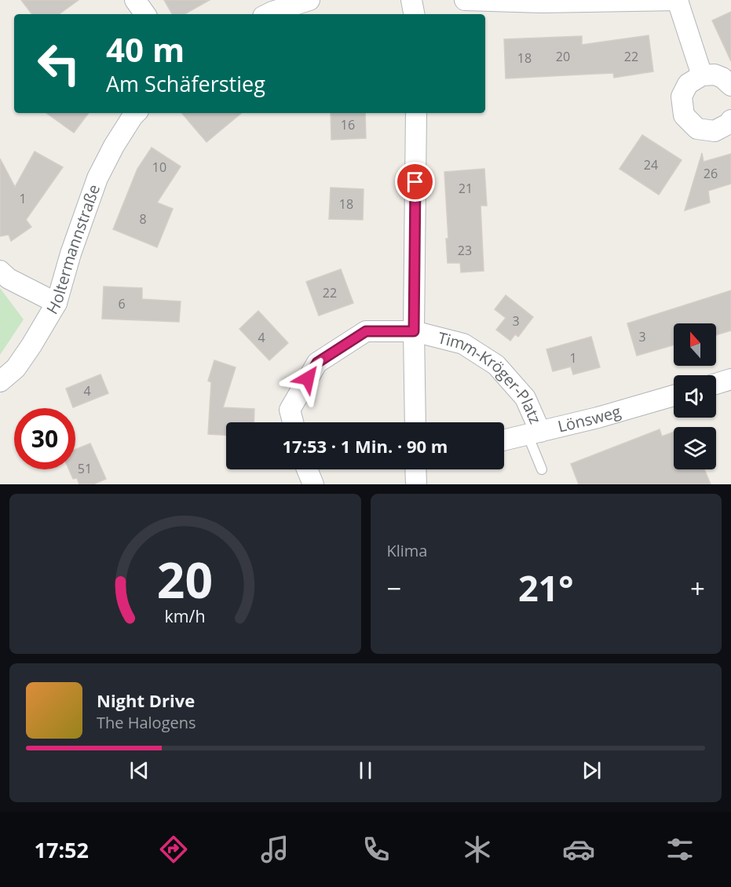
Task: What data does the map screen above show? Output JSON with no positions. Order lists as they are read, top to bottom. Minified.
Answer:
{"streets":{"street":["Holtermannstraße","Timm-Kröger-Platz","Lönsweg"]},"crossings":[["Timm-Kröger-Platz","Lönsweg"]],"house_numbers":["20","22","18","16","24","10","26","21","1","18","8","23","22","6","3","3","4","1","4","51"],"north":"top","page":{"turn":["40 m","Am Schäferstieg"],"limit":"30","trip":"17:53 · 1 Min. · 90 m","tile":"Klima","heat":["−","21°","+"],"song":["Night Drive","The Halogens"],"tabs":"17:52","gauge":["20","km/h"]}}
